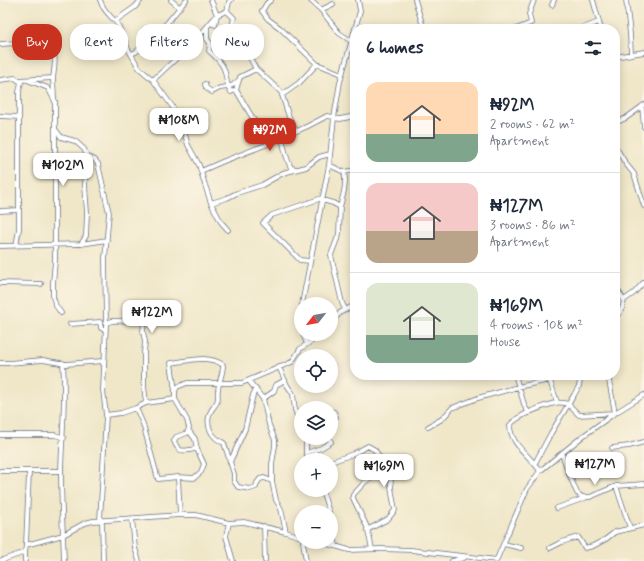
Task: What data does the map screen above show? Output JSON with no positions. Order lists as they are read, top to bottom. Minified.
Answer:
{"north":"bottom left","page":{"chip":["Buy","Rent","Filters","New"],"heading":"6 homes","list":[{"name":"₦92M","note":"2 rooms · 62 m² · Apartment"},{"name":"₦127M","note":"3 rooms · 86 m² · Apartment"},{"name":"₦169M","note":"4 rooms · 108 m² · House"}],"price":["₦108M","₦92M","₦102M","₦122M","₦127M","₦169M"],"map_buttons":["+","−"]}}
